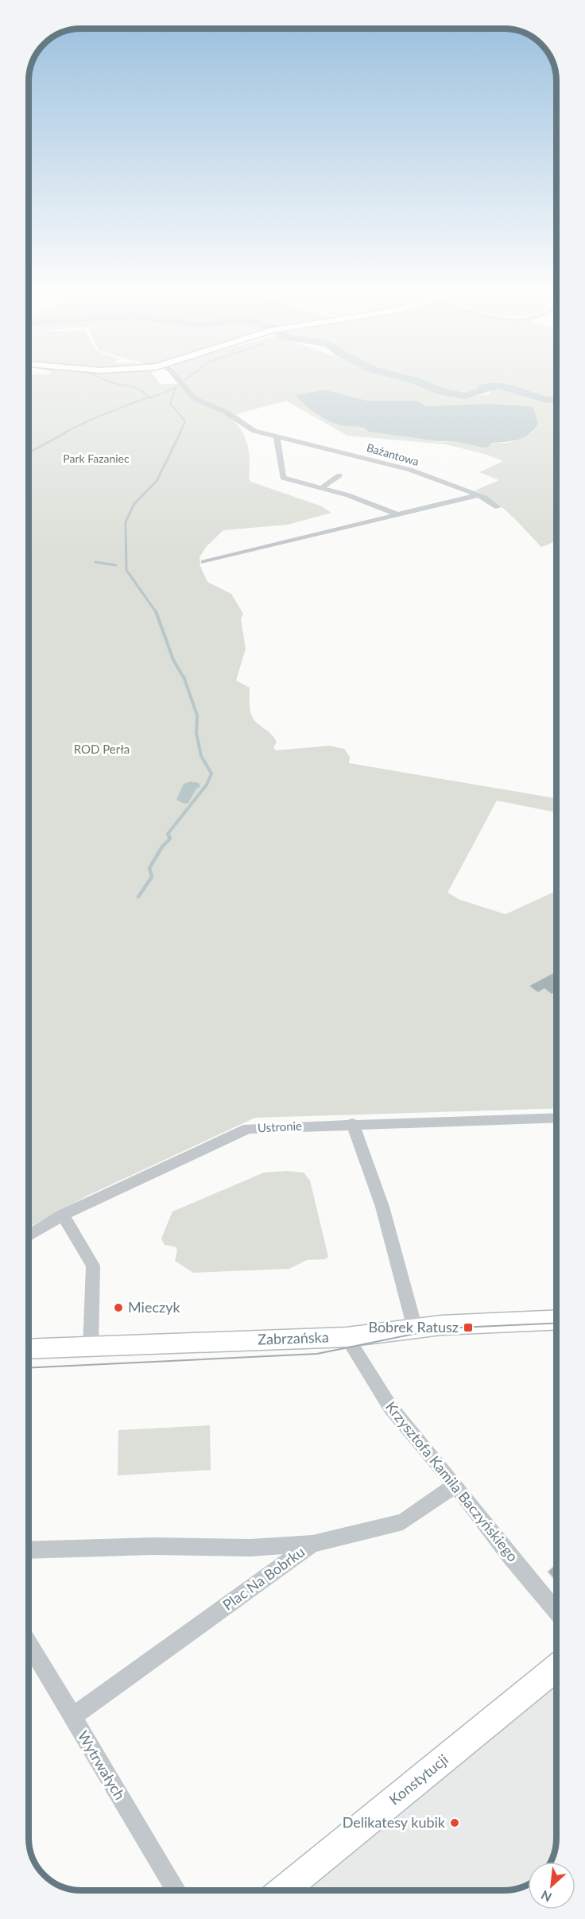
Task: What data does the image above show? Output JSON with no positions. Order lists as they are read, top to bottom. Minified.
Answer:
{"streets":{"street":["Bażantowa","Ustronie","Zabrzańska","Krzysztofa Kamila Baczyńskiego","Plac Na Bobrku","Wytrwałych","Konstytucji"]},"crossings":[["Zabrzańska","Krzysztofa Kamila Baczyńskiego"],["Plac Na Bobrku","Wytrwałych"]],"parks":["Park Fazaniec","ROD Perła"],"places":{"other":["Mieczyk","Delikatesy kubik"],"transit":["Bobrek Ratusz"]},"north":"bottom left"}
